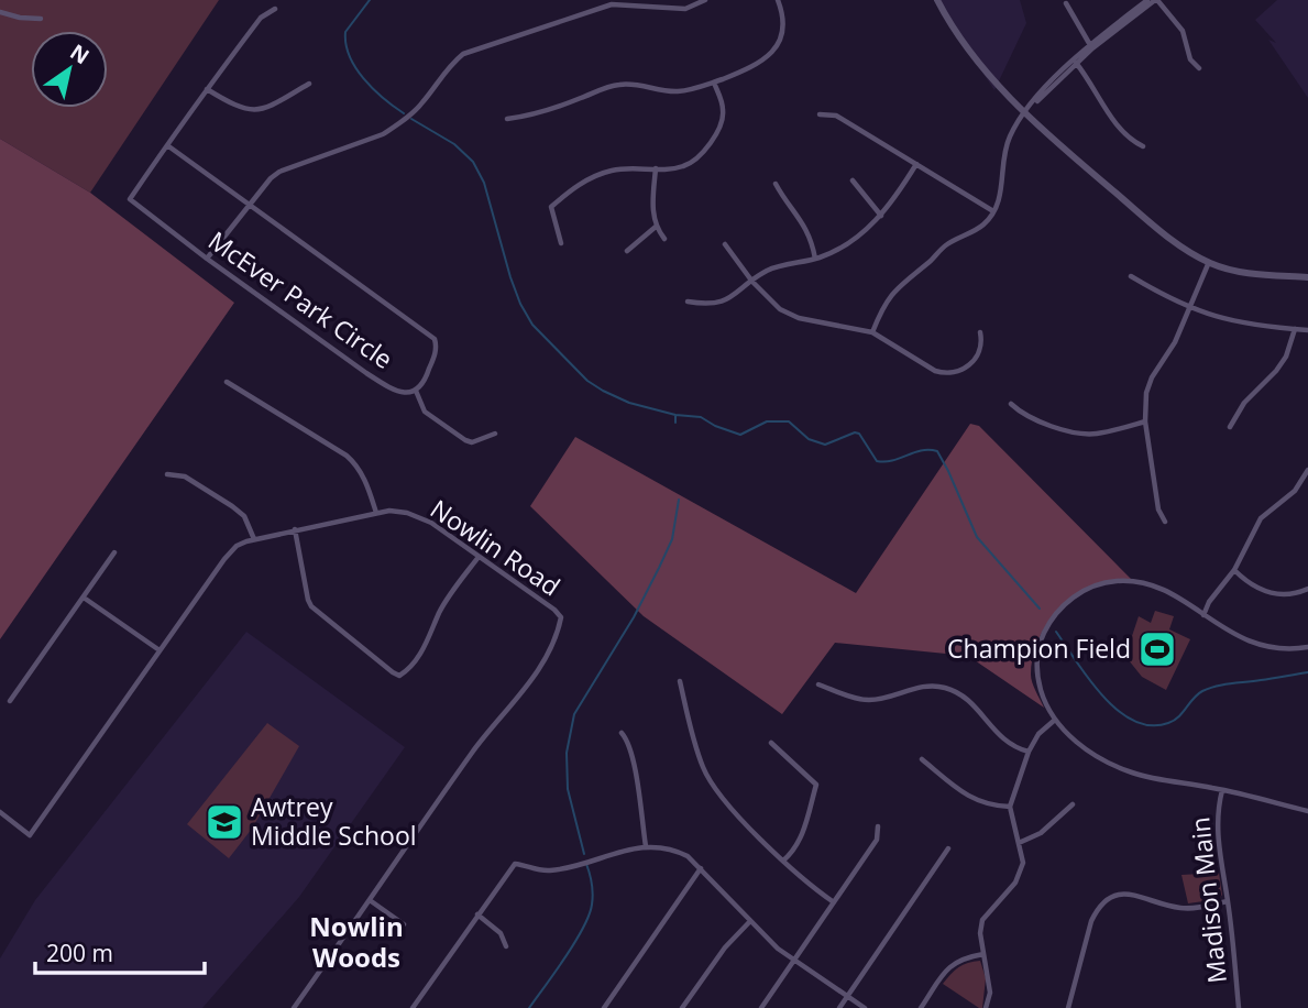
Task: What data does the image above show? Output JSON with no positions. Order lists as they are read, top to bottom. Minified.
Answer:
{"streets":{"street":["McEver Park Circle","Nowlin Road","Madison Main"]},"districts":["Nowlin Woods"],"places":{"sports":["Champion Field"],"school or university":["Awtrey Middle School"]},"scale_bar":"200 m","north":"top right"}
